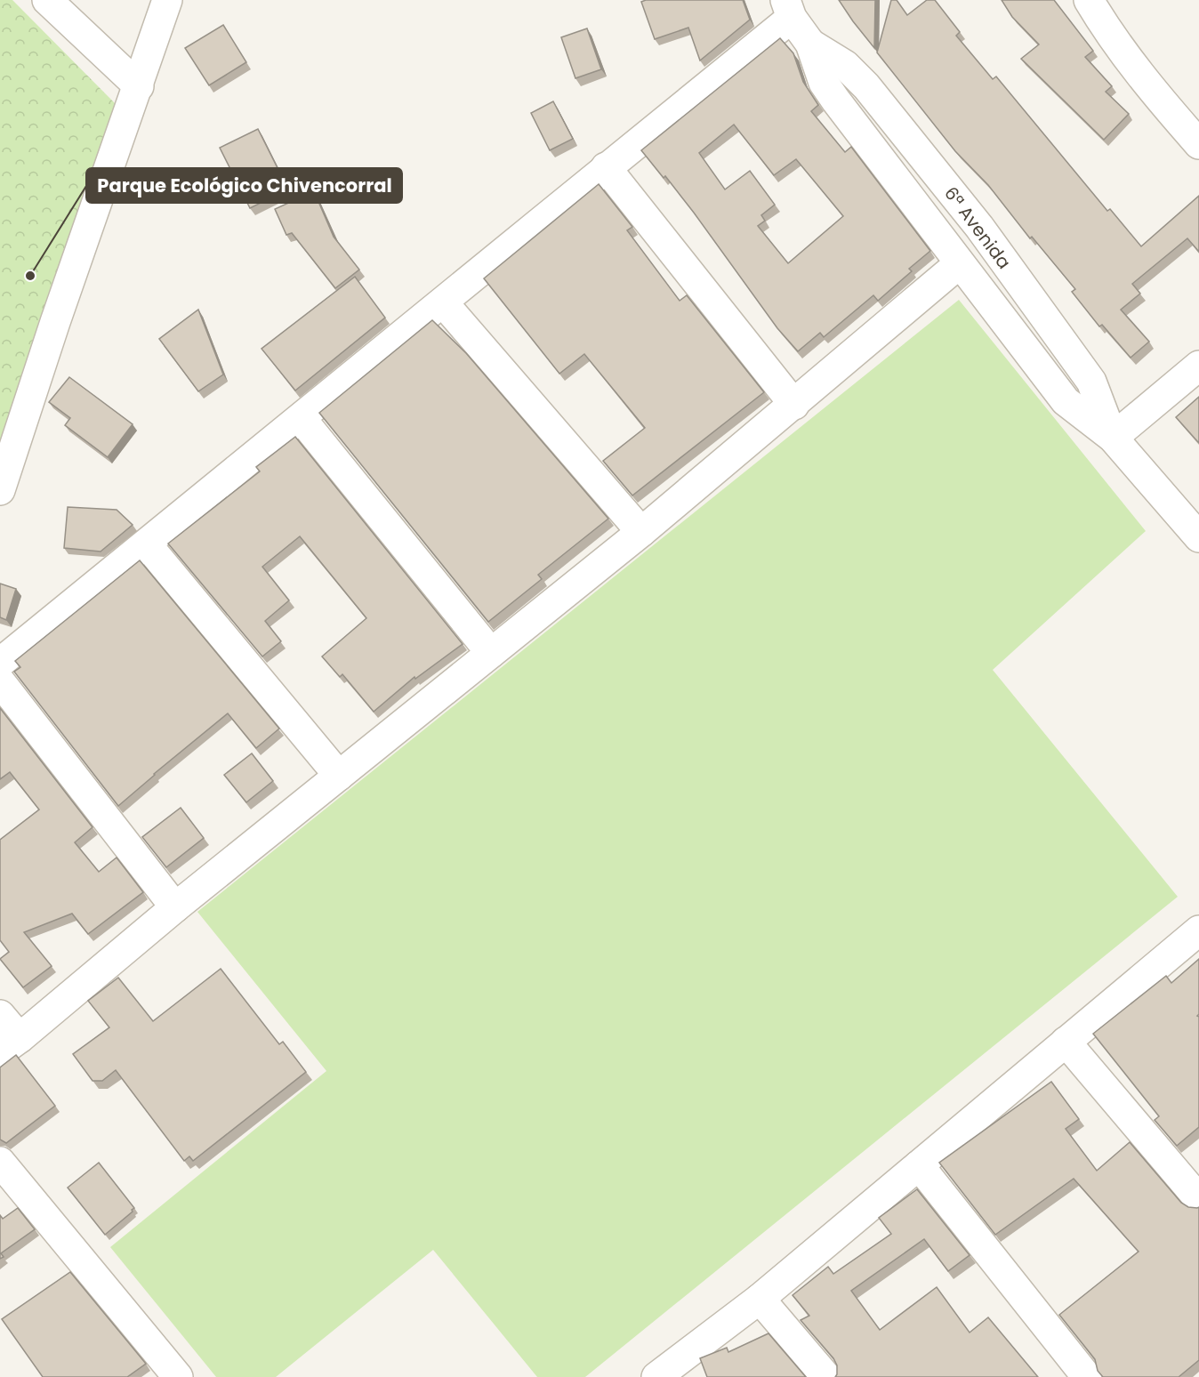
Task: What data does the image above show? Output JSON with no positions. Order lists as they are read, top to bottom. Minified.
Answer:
{"streets":{"street":["6ª Avenida"]},"places":["Parque Ecológico Chivencorral"]}
